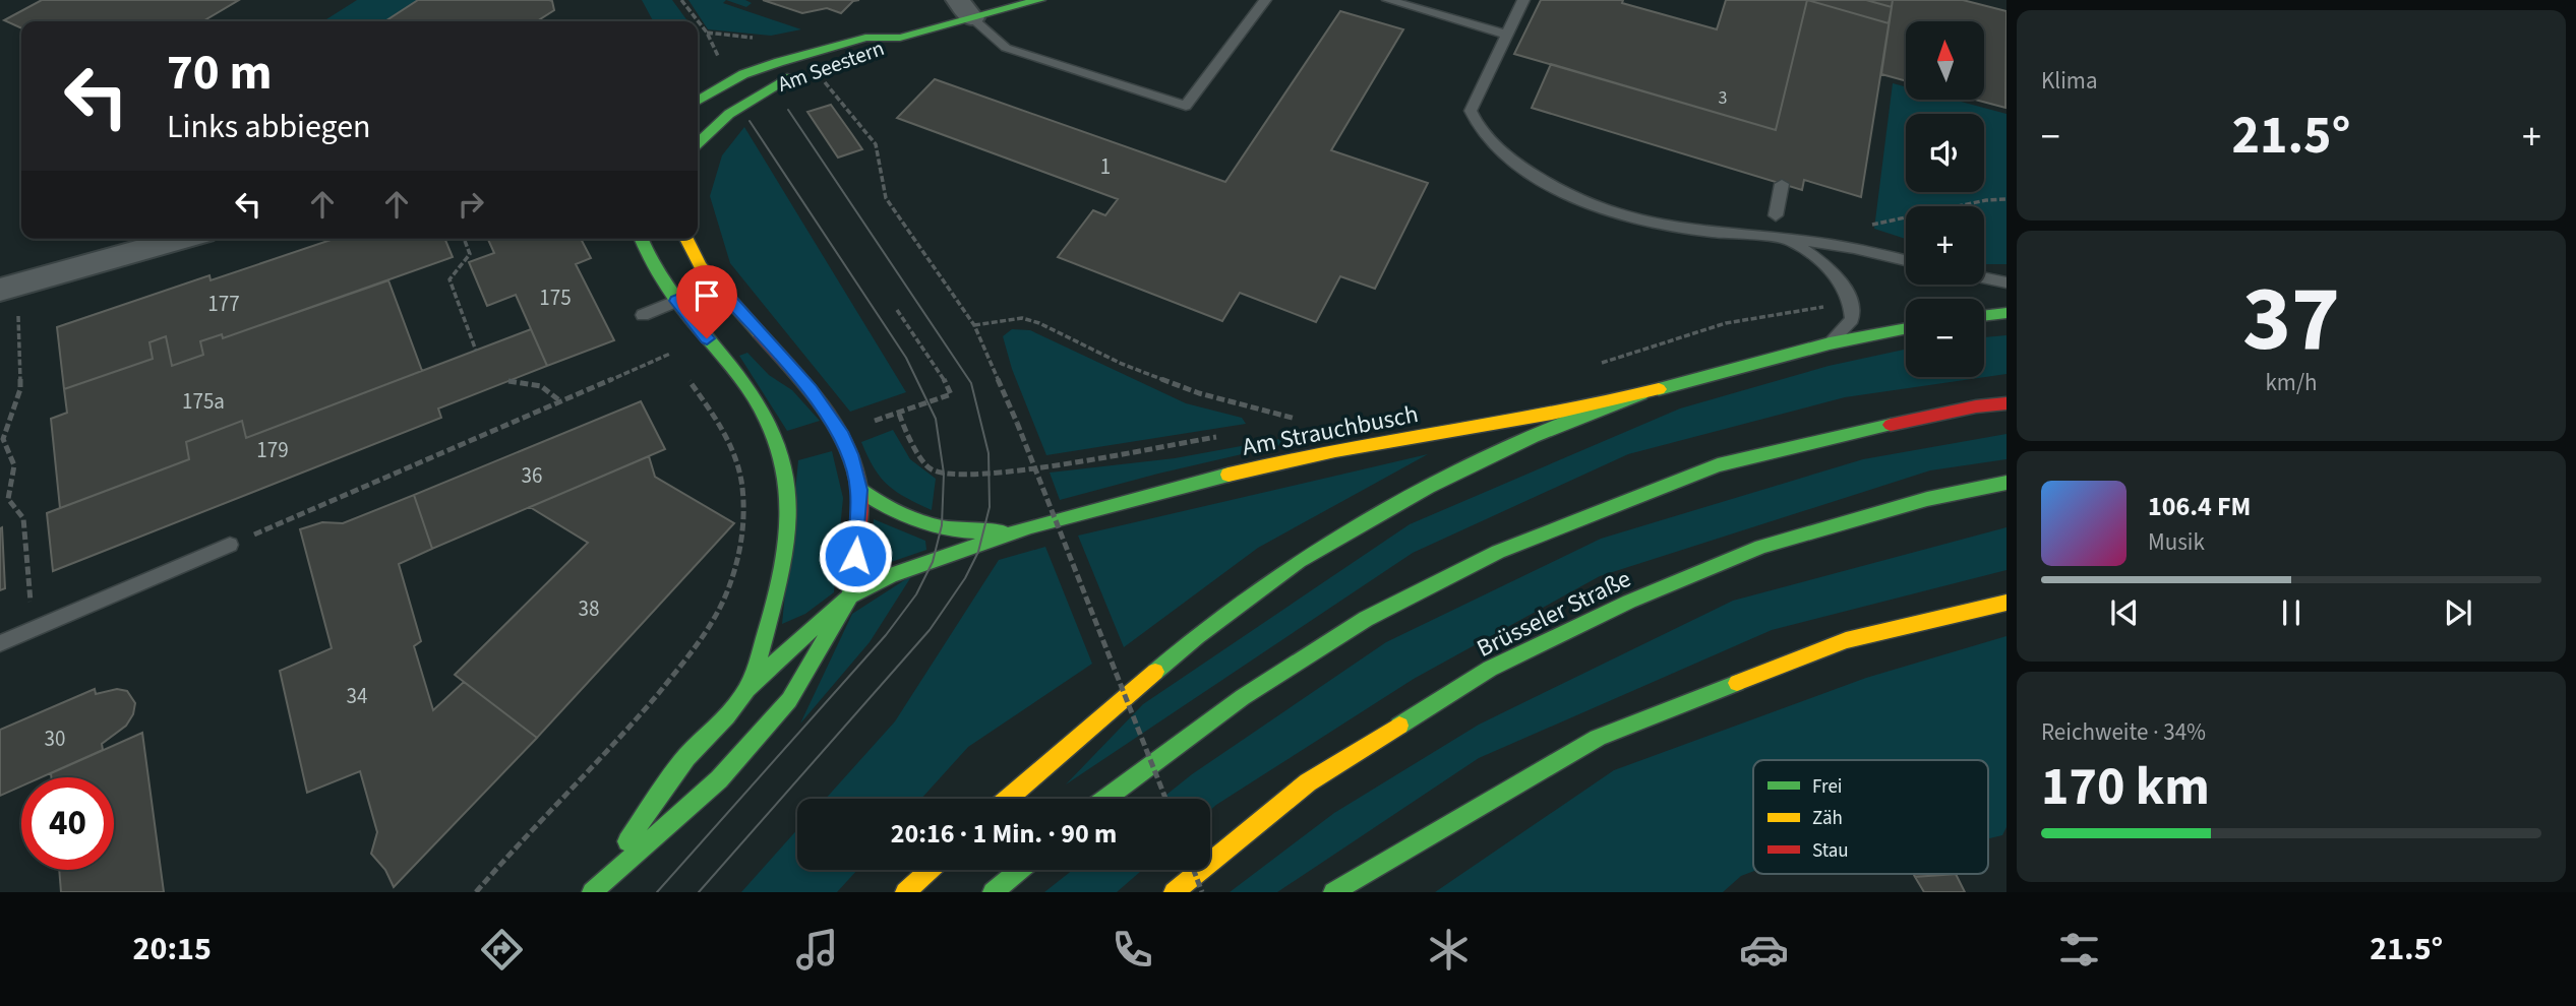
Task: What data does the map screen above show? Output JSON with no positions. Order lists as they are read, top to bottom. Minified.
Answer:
{"streets":{"main road":["Am Seestern","Am Strauchbusch","Brüsseler Straße"]},"house_numbers":["3","1","175","177","175a","179","36","38","34","30"],"legend":["Frei","Zäh","Stau"],"north":"top","page":{"tile":["Klima",["37","km/h"],["Reichweite · 34%","170 km"]],"map_buttons":["+","−"],"turn":["70 m","Links abbiegen"],"heat":["−","21.5°","+"],"song":["106.4 FM","Musik"],"limit":"40","trip":"20:16 · 1 Min. · 90 m","tabs":["20:15","21.5°"]}}
